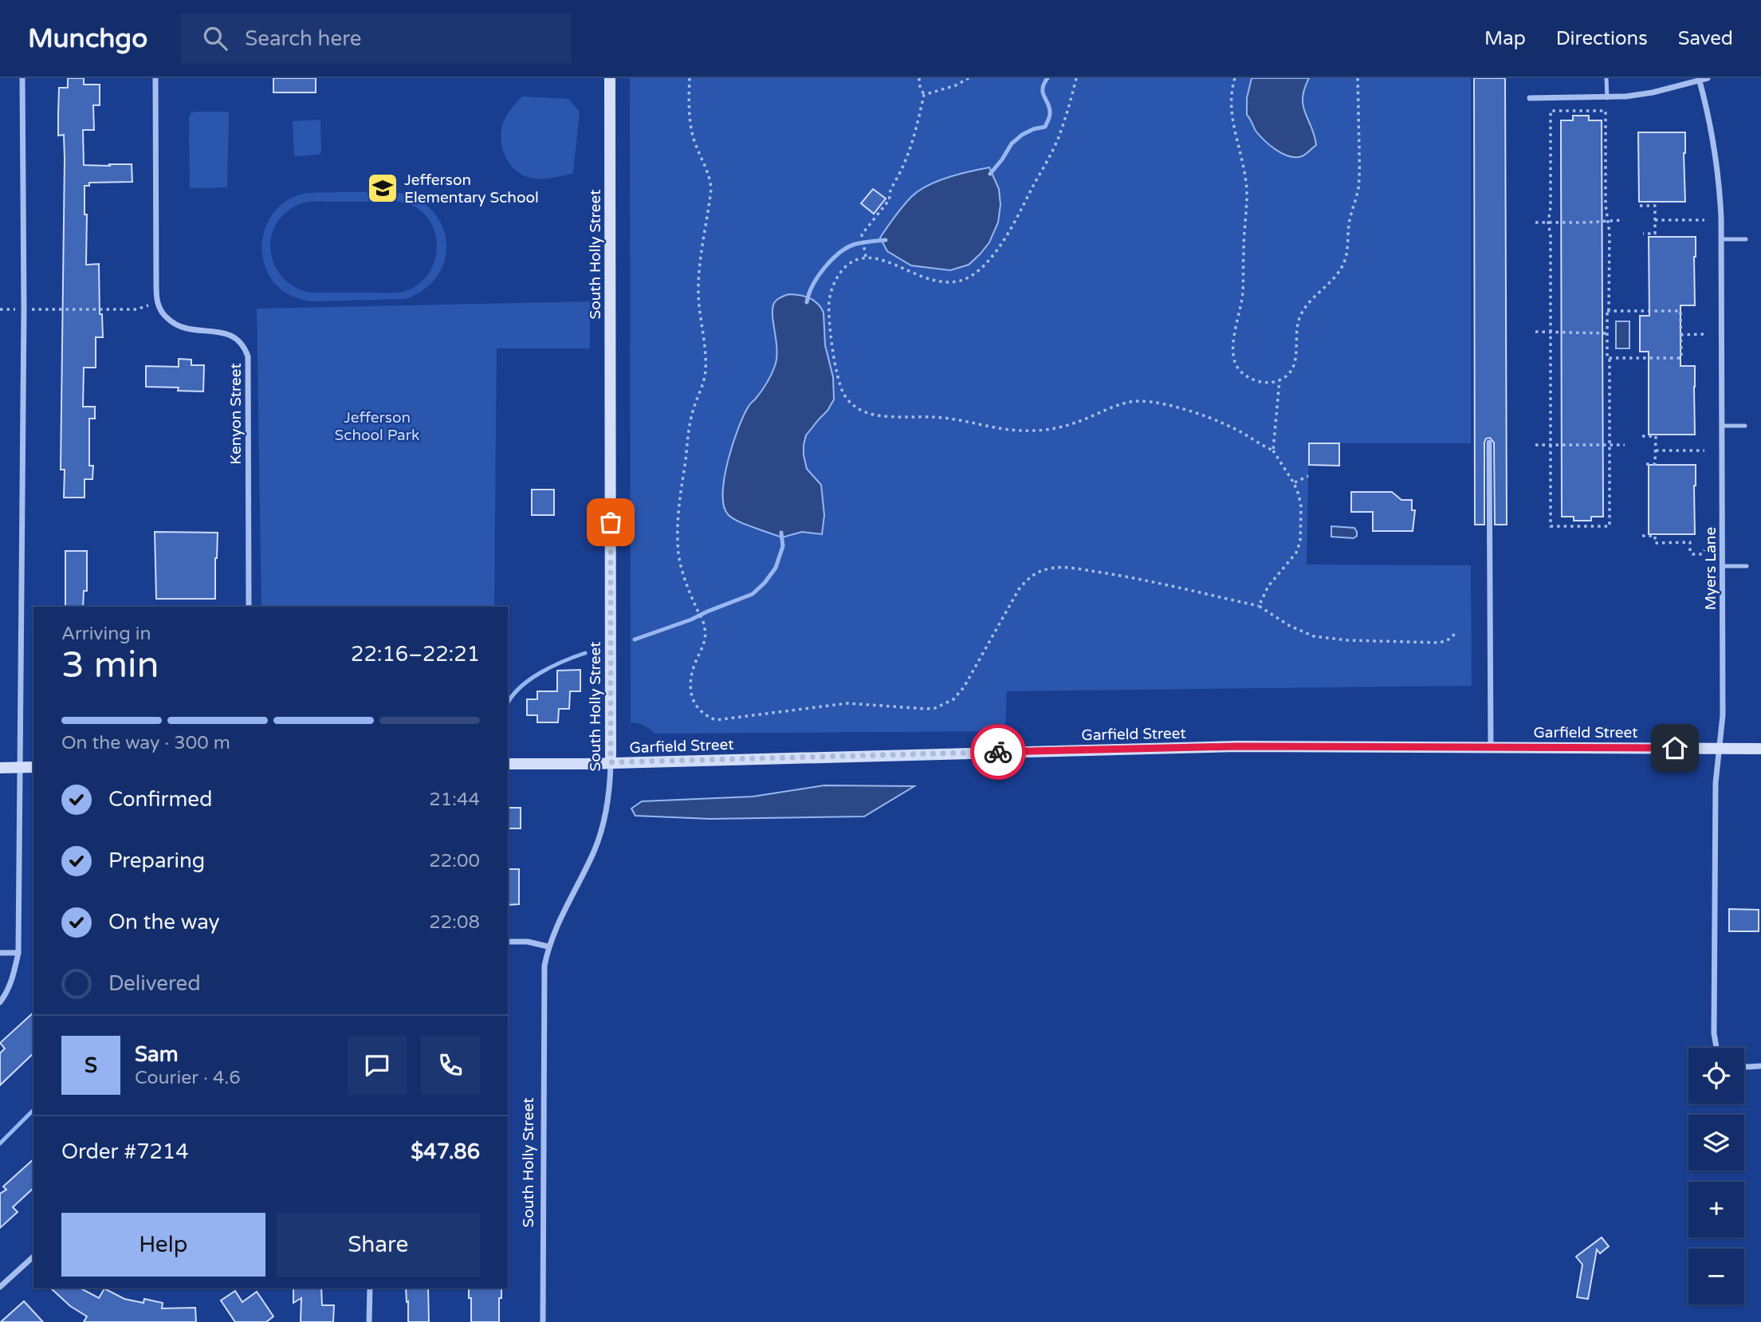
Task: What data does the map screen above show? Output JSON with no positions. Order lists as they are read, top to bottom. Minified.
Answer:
{"streets":{"main road":["South Holly Street","Garfield Street"],"street":["Kenyon Street","Myers Lane"]},"crossings":[["South Holly Street","Garfield Street"],["Myers Lane","Garfield Street"]],"parks":["Jefferson School Park"],"places":{"school or university":["Jefferson Elementary School"]},"page":{"header":"Munchgo","search":"Search here","nav":["Map","Directions","Saved"],"heading":["3 min","Arriving in","22:16–22:21"],"panel":["Sam","Courier · 4.6","Order #7214","$47.86"],"bar":"On the way · 300 m","list":[["Confirmed","21:44"],["Preparing","22:00"],["On the way","22:08"],"Delivered"],"round":"S","map_buttons":["+","−"],"buttons":["Help","Share"]}}
